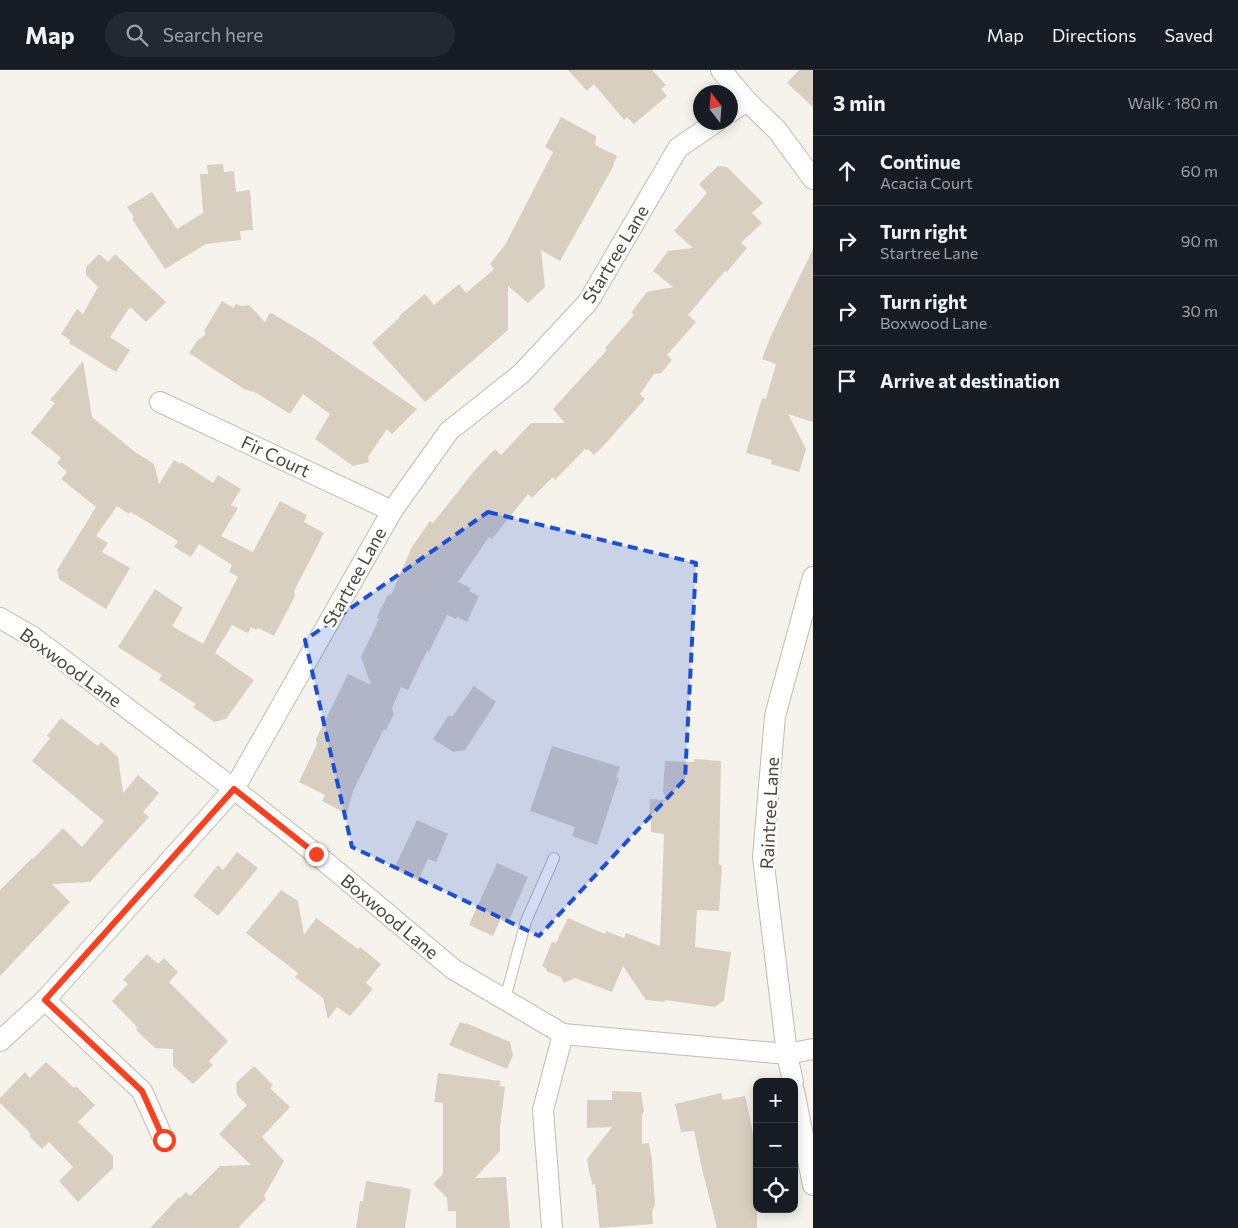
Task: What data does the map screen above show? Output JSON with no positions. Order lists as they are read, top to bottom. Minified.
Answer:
{"streets":{"street":["Startree Lane","Fir Court","Boxwood Lane","Raintree Lane"]},"crossings":[["Startree Lane","Fir Court"],["Startree Lane","Boxwood Lane"],["Boxwood Lane","Raintree Lane"]],"north":"top","page":{"header":"Map","search":"Search here","nav":["Map","Directions","Saved"],"heading":["3 min","Walk · 180 m"],"list":[["Continue","Acacia Court","60 m"],["Turn right","Startree Lane","90 m"],["Turn right","Boxwood Lane","30 m"],"Arrive at destination"],"map_buttons":["+","−"]}}
